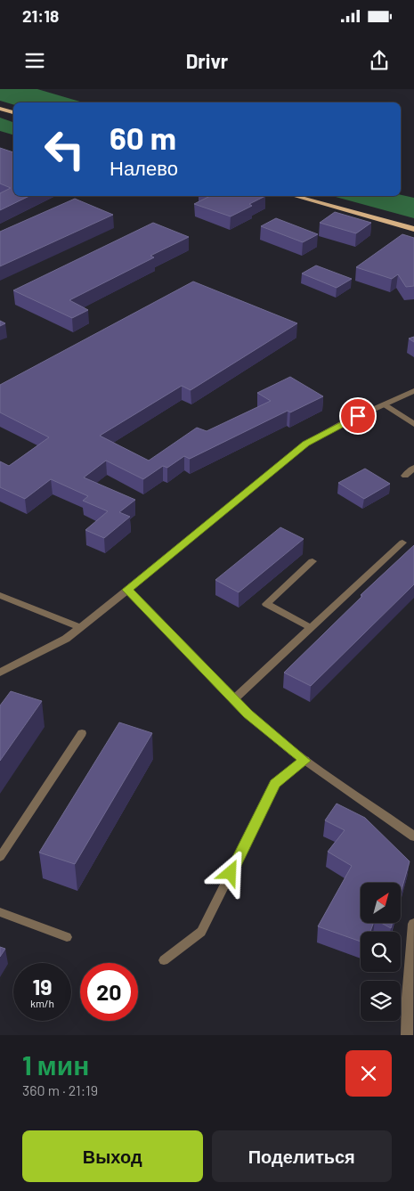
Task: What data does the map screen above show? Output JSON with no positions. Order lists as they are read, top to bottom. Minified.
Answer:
{"north":"top right","page":{"status":"21:18","header":"Drivr","turn":["60 m","Налево"],"speed":"19 km/h","limit":"20","heading":["1 мин","360 m · 21:19"],"buttons":["Выход","Поделиться"]}}
